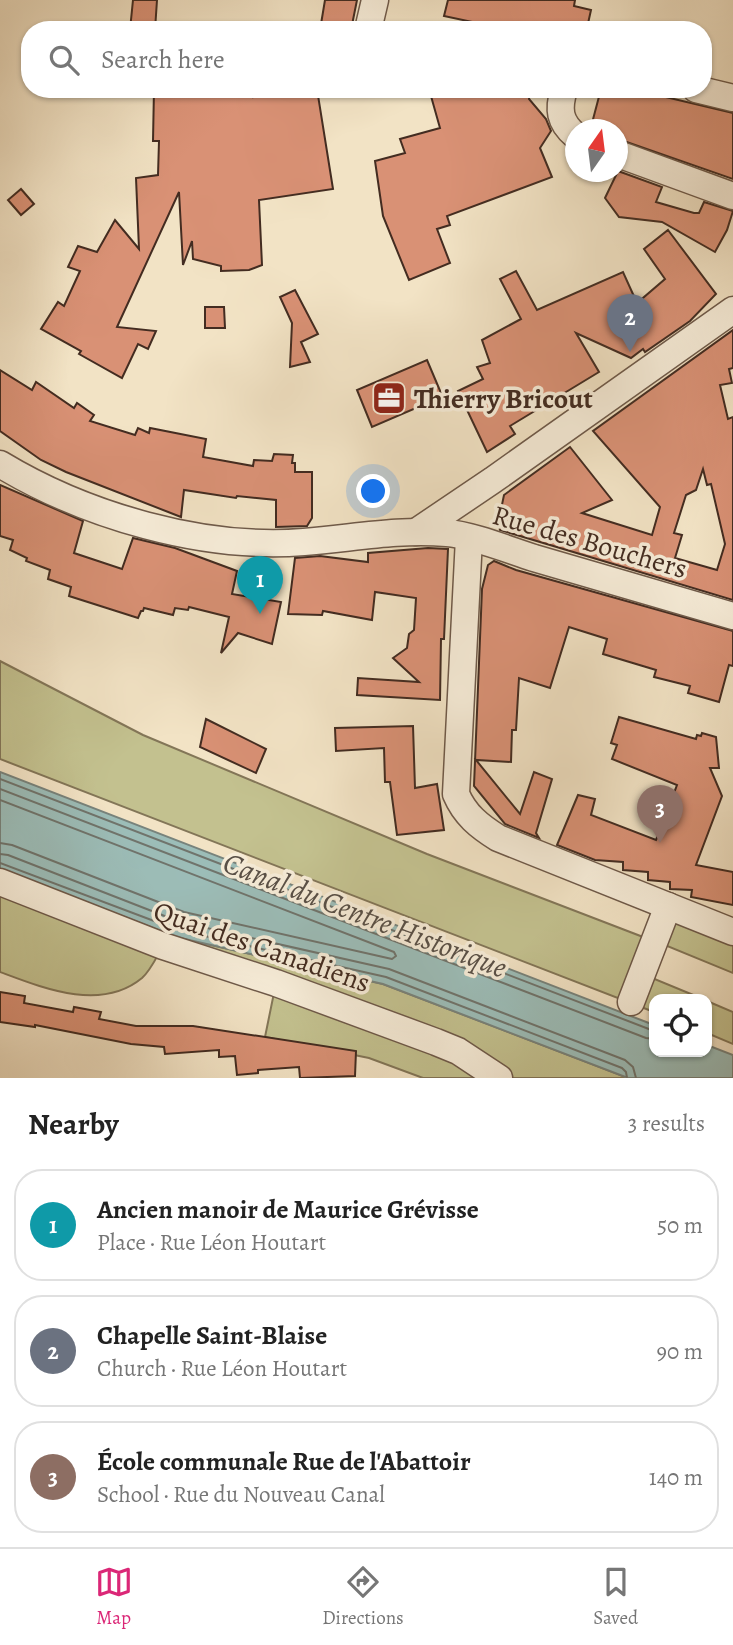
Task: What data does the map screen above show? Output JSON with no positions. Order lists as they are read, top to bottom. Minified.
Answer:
{"streets":{"street":["Rue des Bouchers","Quai des Canadiens"]},"water":["Canal du Centre Historique"],"places":{"office":["Thierry Bricout"]},"north":"top","page":{"search":"Search here","pins":["2","1","3"],"heading":["Nearby","3 results"],"list":[{"mark":"1","name":"Ancien manoir de Maurice Grévisse","note":"Place · Rue Léon Houtart","value":"50 m"},{"mark":"2","name":"Chapelle Saint-Blaise","note":"Church · Rue Léon Houtart","value":"90 m"},{"mark":"3","name":"École communale Rue de l'Abattoir","note":"School · Rue du Nouveau Canal","value":"140 m"}],"nav":["Map","Directions","Saved"]}}
